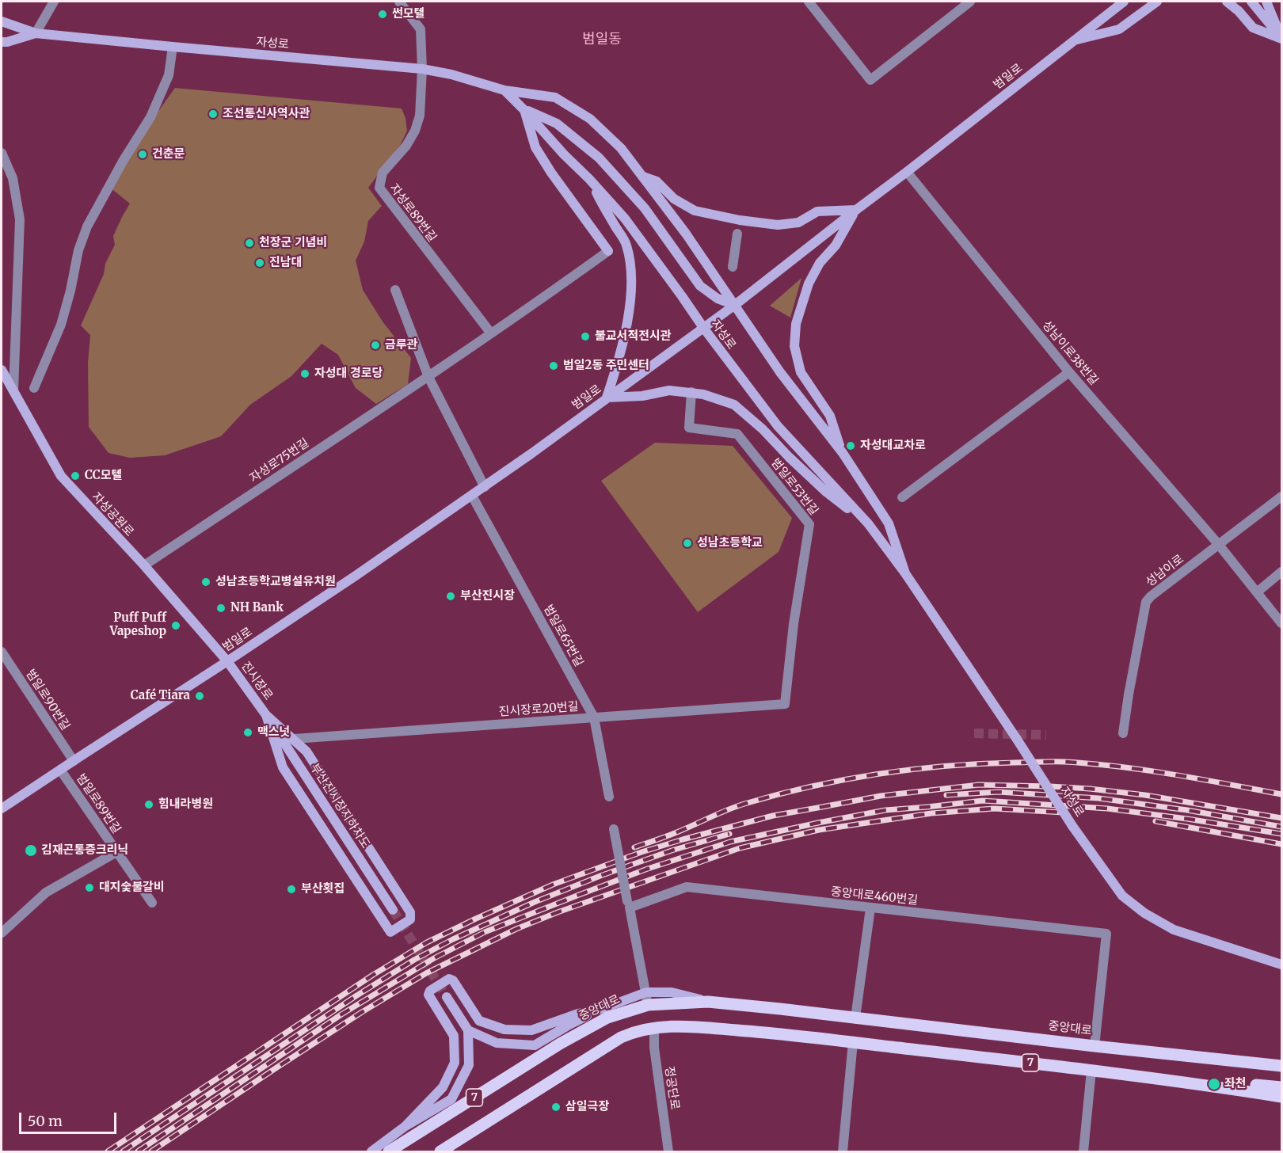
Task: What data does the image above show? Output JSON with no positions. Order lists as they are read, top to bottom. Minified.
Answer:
{"streets":{"main road":["자성로","범일로","자성공원로","진시장로","부산진시장지하차도","중앙대로","7"],"street":["자성로89번길","성남이로38번길","자성로75번길","범일로53번길","성남이로","범일로65번길","범일로90번길","진시장로20번길","범일로89번길","중앙대로460번길","정공단로"]},"crossings":[["자성로","범일로"],["자성로","자성로89번길"],["범일로","성남이로38번길"],["범일로","자성공원로"],["범일로","범일로65번길"],["범일로","진시장로"],["범일로","범일로90번길"],["범일로","범일로89번길"],["자성로89번길","자성로75번길"],["성남이로38번길","성남이로"],["자성로75번길","자성공원로"],["범일로53번길","진시장로20번길"],["자성공원로","진시장로"],["범일로65번길","진시장로20번길"],["진시장로","부산진시장지하차도"],["중앙대로460번길","중앙대로"],["7","정공단로"]],"districts":["범일동"],"places":["썬모텔","조선통신사역사관","건춘문","천장군 기념비","진남대","불교서적전시관","금루관","범일2동 주민센터","자성대 경로당","자성대교차로","CC모텔","성남초등학교","성남초등학교병설유치원","부산진시장","NH Bank","Puff Puff Vapeshop","Café Tiara","맥스넛","힘내라병원","김재곤통증크리닉","대지숯불갈비","부산횟집","좌천","삼일극장"],"scale_bar":"50 m"}
